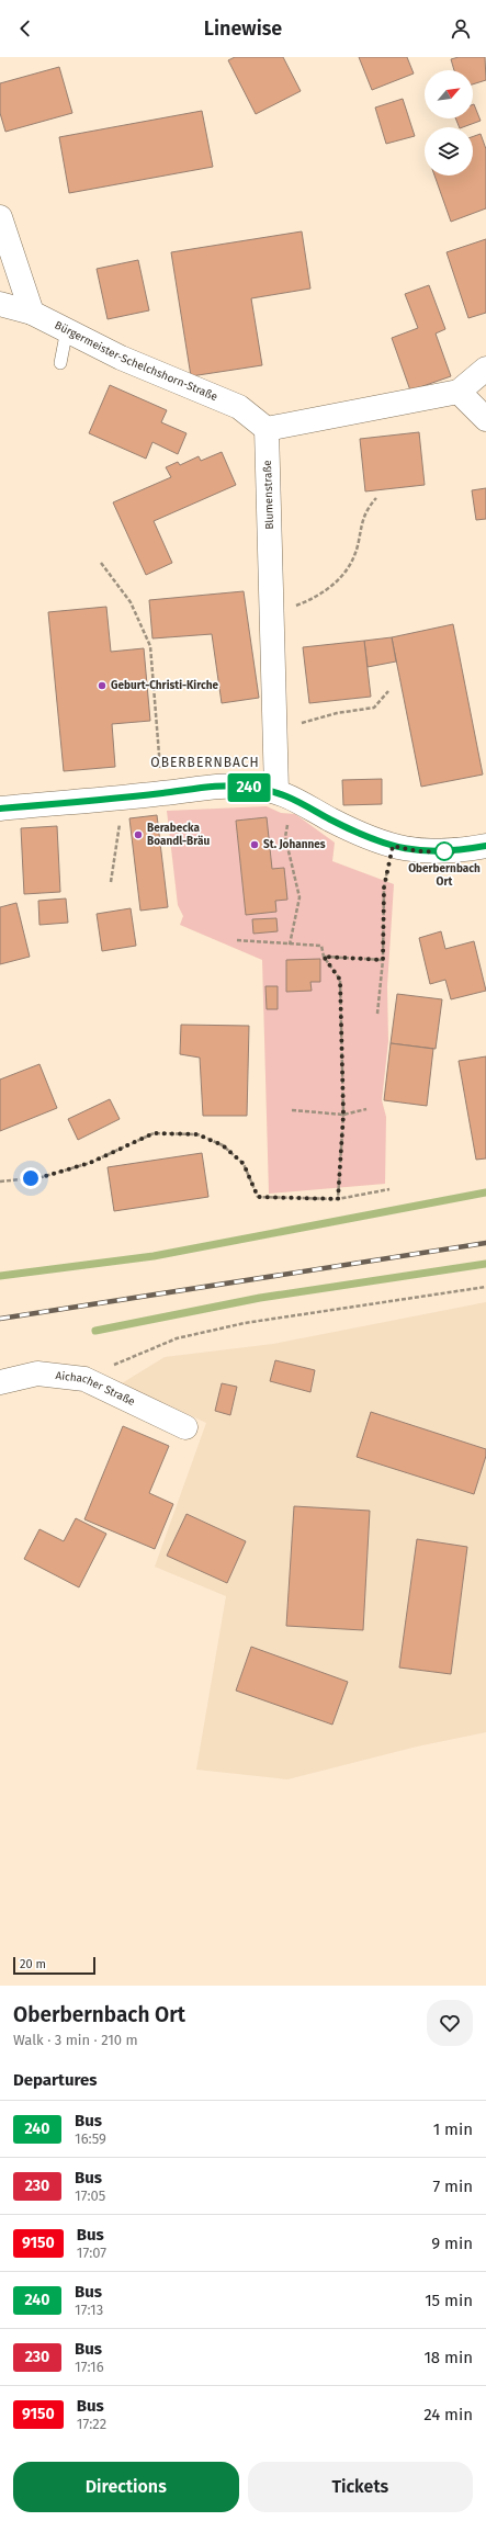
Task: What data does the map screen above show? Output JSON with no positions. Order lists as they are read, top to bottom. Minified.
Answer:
{"streets":{"street":["Bürgermeister-Schelchshorn-Straße","Blumenstraße","Aichacher Straße"]},"crossings":[["Bürgermeister-Schelchshorn-Straße","Blumenstraße"]],"districts":["OBERBERNBACH"],"places":["Geburt-Christi-Kirche","Berabecka Boandl-Bräu","St. Johannes","Oberbernbach Ort"],"lines":["bus line 240"],"scale_bar":"20 m","north":"top right","page":{"header":"Linewise","on_map":"240","scale":"20 m","heading":[["Oberbernbach Ort","Walk · 3 min · 210 m"],"Departures"],"list":[{"mark":"240","name":"Bus","note":"16:59","value":"1 min"},{"mark":"230","name":"Bus","note":"17:05","value":"7 min"},{"mark":"9150","name":"Bus","note":"17:07","value":"9 min"},{"mark":"240","name":"Bus","note":"17:13","value":"15 min"},{"mark":"230","name":"Bus","note":"17:16","value":"18 min"},{"mark":"9150","name":"Bus","note":"17:22","value":"24 min"}],"buttons":["Directions","Tickets"]}}
